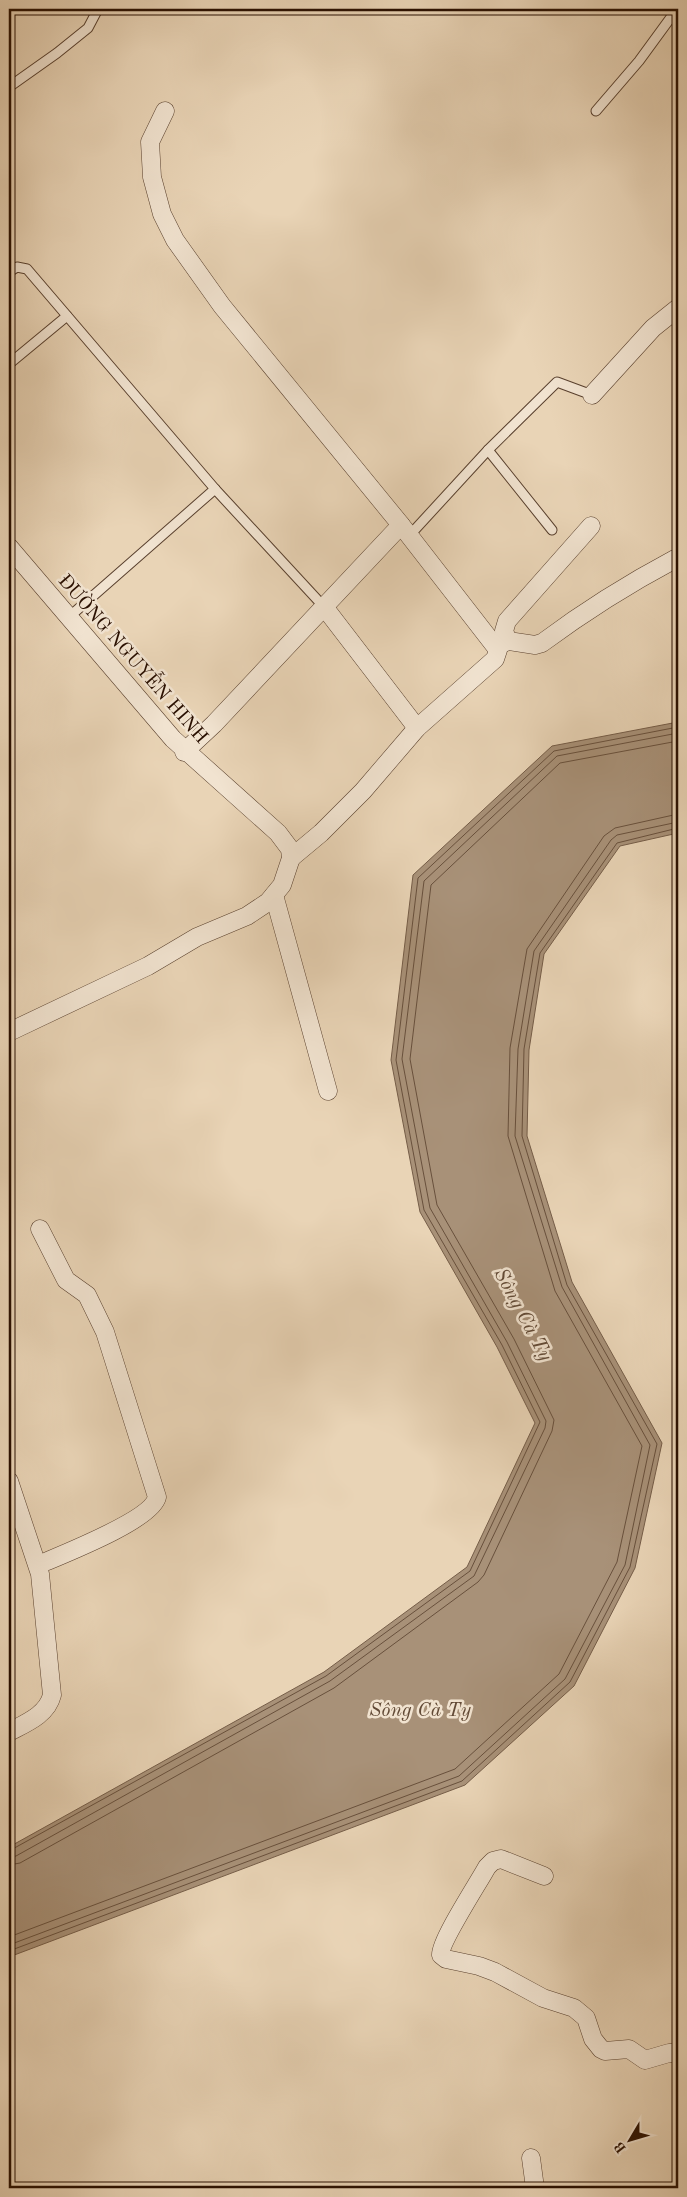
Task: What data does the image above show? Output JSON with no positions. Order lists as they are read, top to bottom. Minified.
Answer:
{"streets":{"street":["ĐƯỜNG NGUYỄN HINH"]},"water":["Sông Cà Ty"],"north":"bottom left"}
